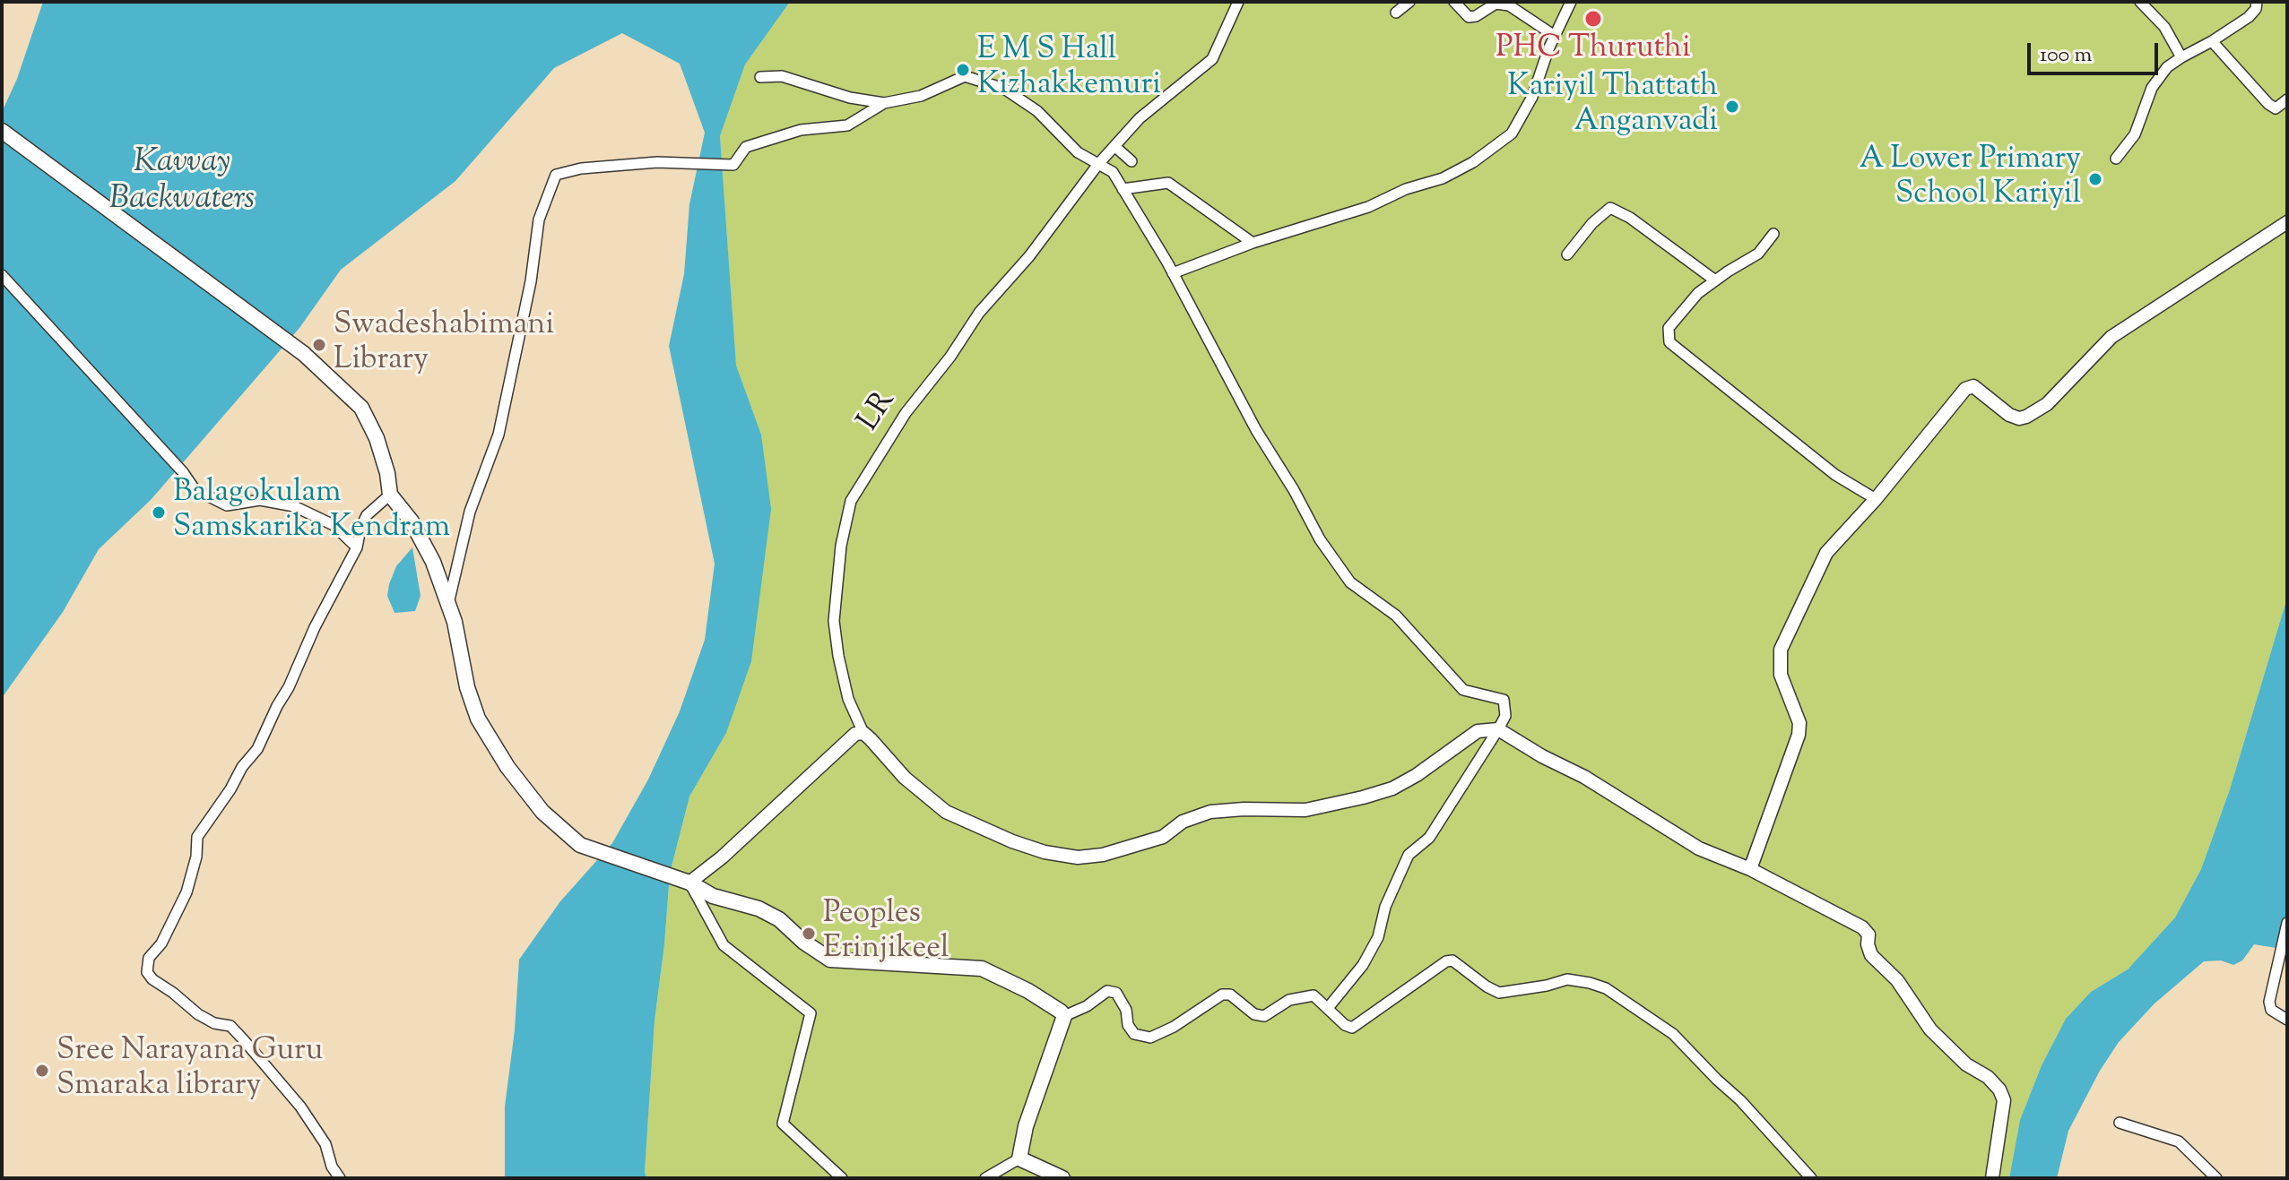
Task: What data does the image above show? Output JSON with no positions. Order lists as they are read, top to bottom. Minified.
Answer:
{"streets":{"street":["LR"]},"water":["Kavvay Backwaters"],"places":["PHC Thuruthi","E M S Hall Kizhakkemuri","Kariyil Thattath Anganvadi","A Lower Primary School Kariyil","Swadeshabimani Library","Balagokulam Samskarika Kendram","Peoples Erinjikeel","Sree Narayana Guru Smaraka library"],"scale_bar":"100 m"}
